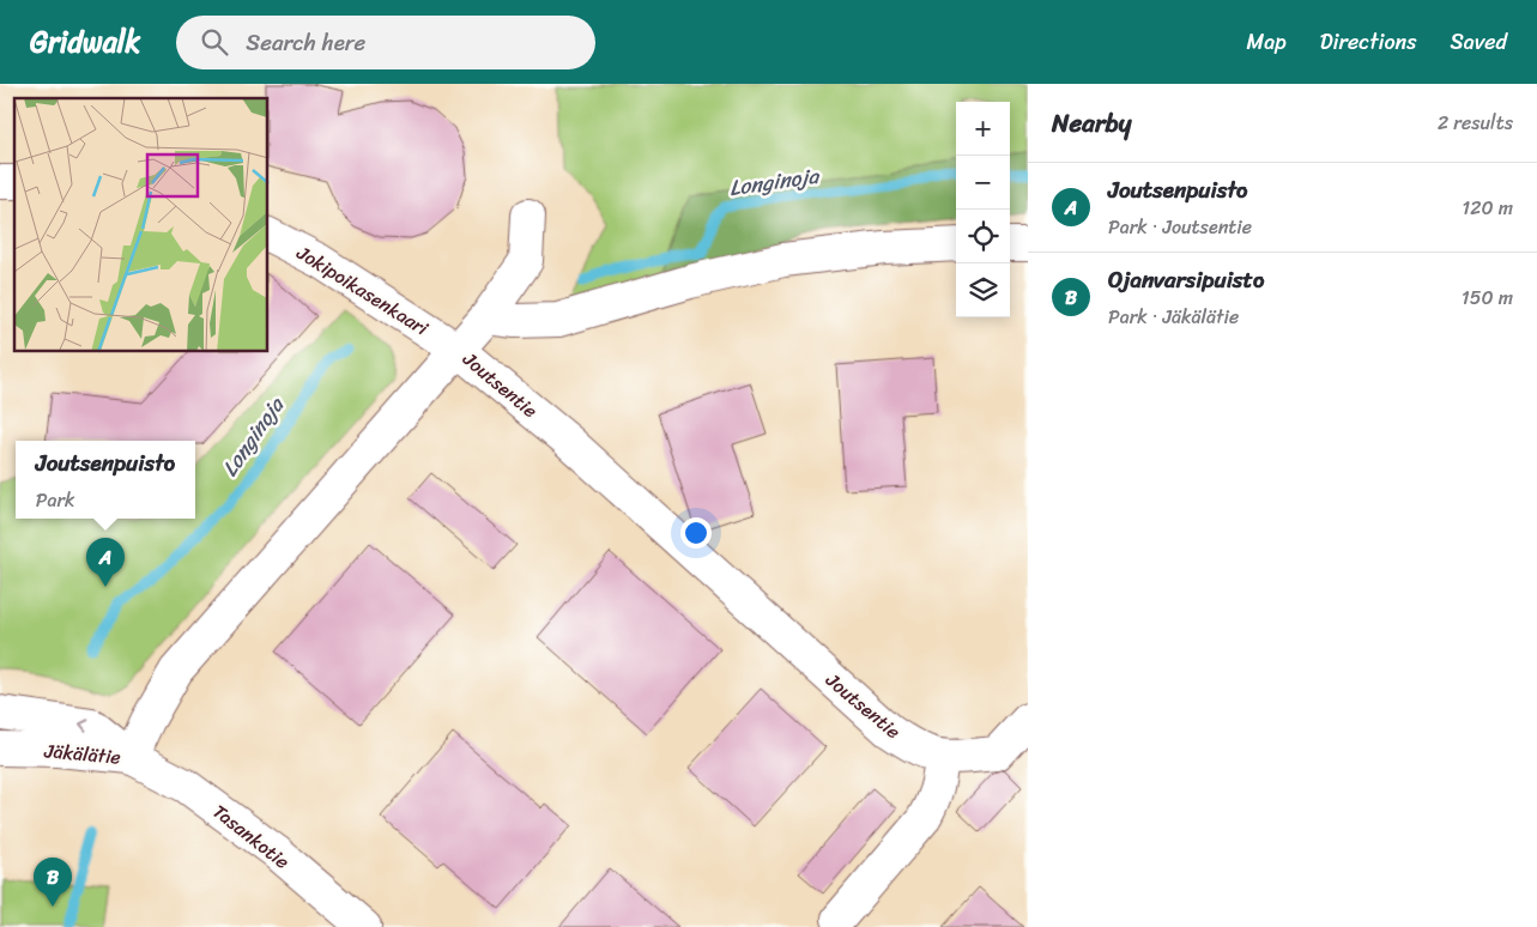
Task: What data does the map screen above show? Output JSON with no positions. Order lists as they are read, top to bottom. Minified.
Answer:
{"streets":{"street":["Jokipoikasenkaari","Joutsentie","Jäkälätie","Tasankotie"]},"crossings":[["Jokipoikasenkaari","Joutsentie"],["Joutsentie","Jäkälätie"],["Joutsentie","Tasankotie"],["Jäkälätie","Tasankotie"]],"water":["Longinoja"],"page":{"header":"Gridwalk","search":"Search here","nav":["Map","Directions","Saved"],"heading":["Nearby","2 results"],"map_buttons":["+","−"],"list":[{"mark":"A","name":"Joutsenpuisto","note":"Park · Joutsentie","value":"120 m"},{"mark":"B","name":"Ojanvarsipuisto","note":"Park · Jäkälätie","value":"150 m"}],"popup":["Joutsenpuisto","Park"],"pins":["A","B"]}}
